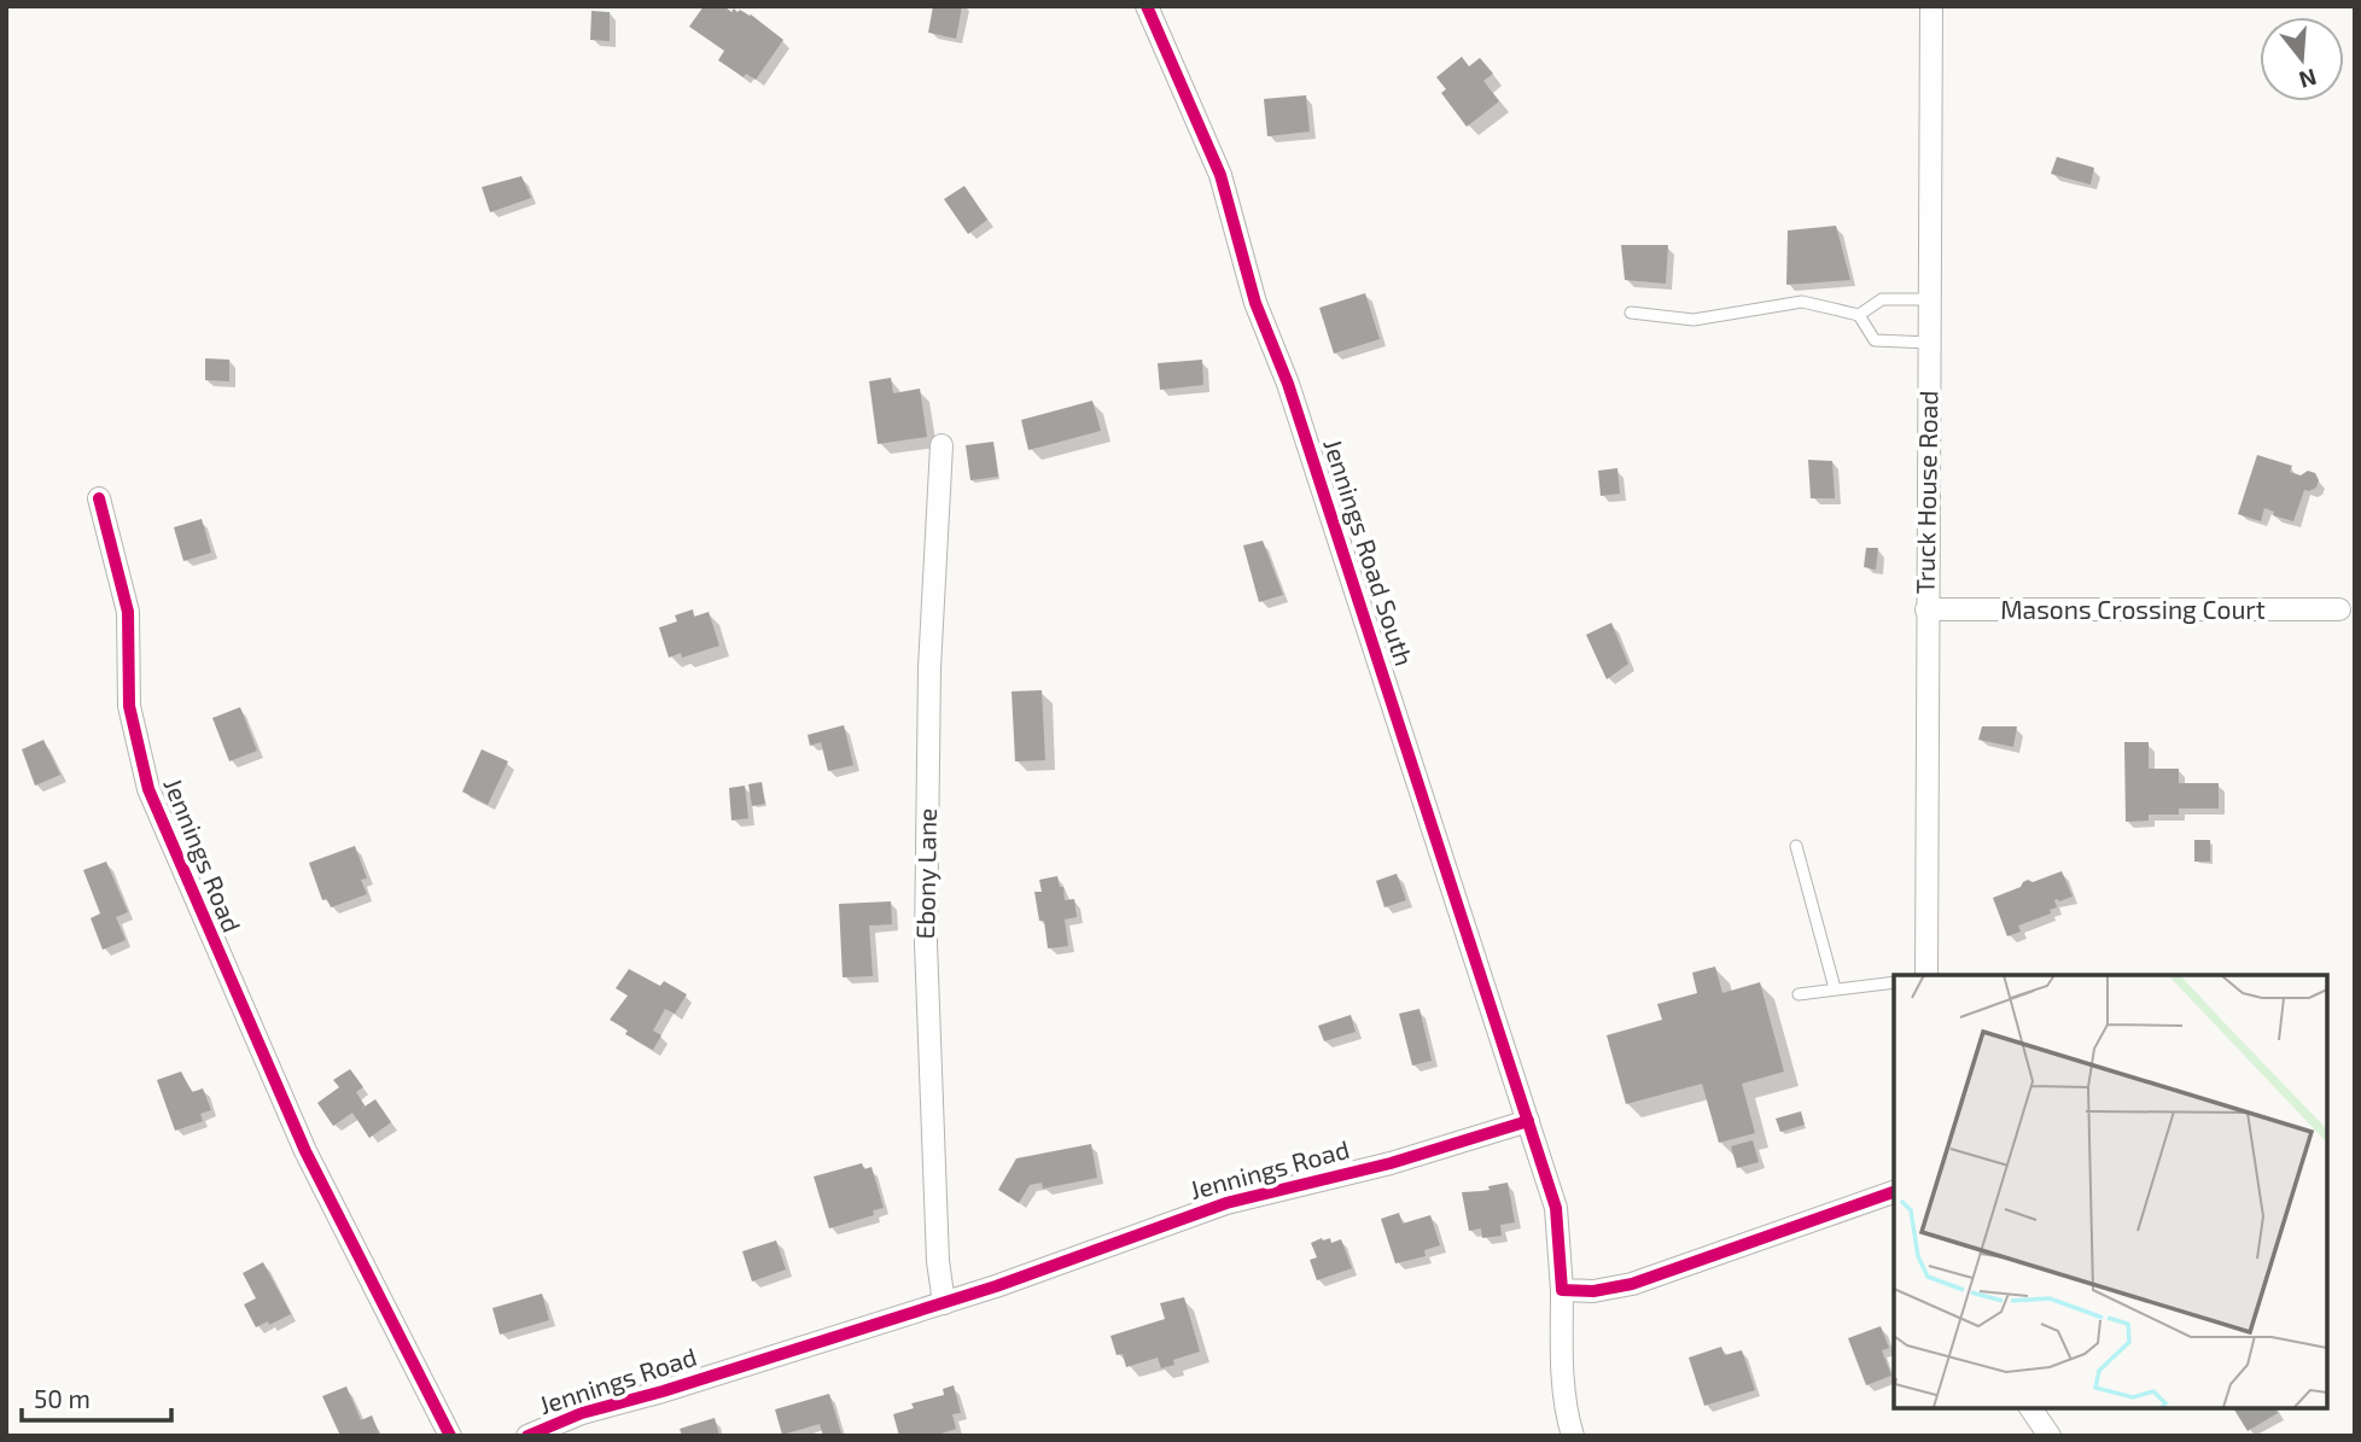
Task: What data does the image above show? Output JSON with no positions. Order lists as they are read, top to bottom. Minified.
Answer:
{"streets":{"street":["Truck House Road","Jennings Road South","Masons Crossing Court","Jennings Road","Ebony Lane"]},"crossings":[["Truck House Road","Masons Crossing Court"],["Jennings Road South","Jennings Road"],["Jennings Road","Ebony Lane"]],"scale_bar":"50 m","north":"bottom"}
